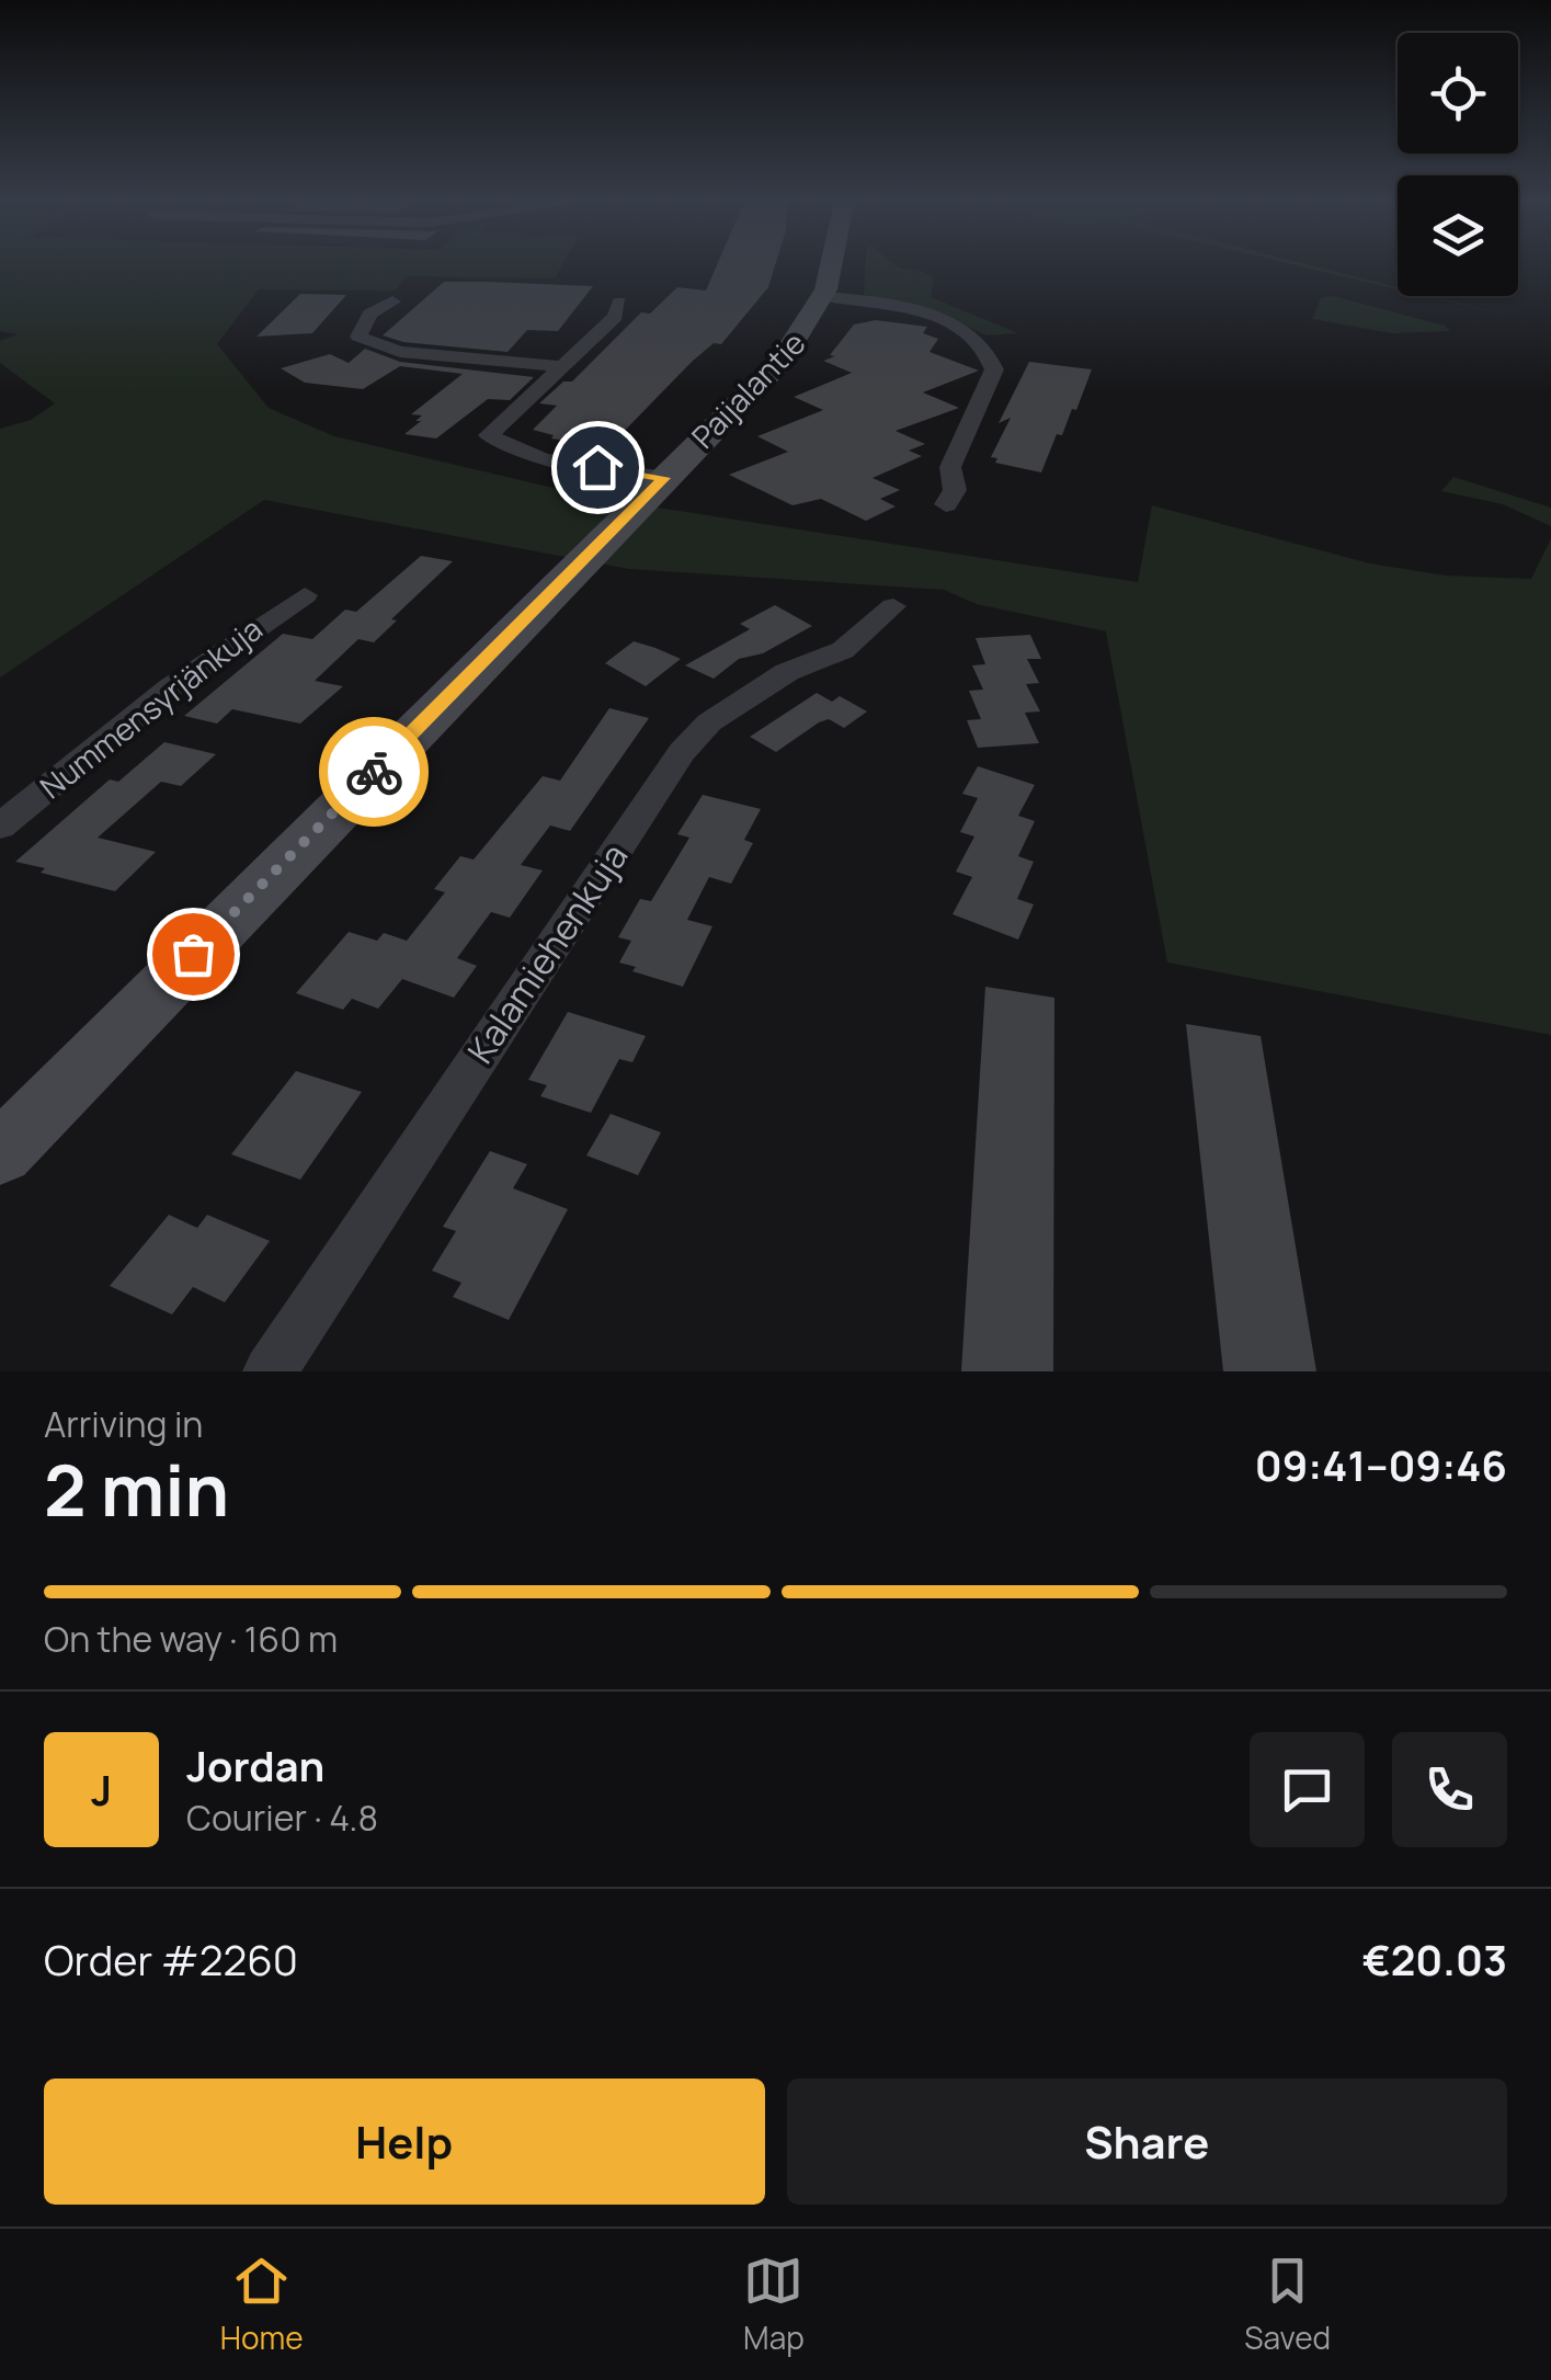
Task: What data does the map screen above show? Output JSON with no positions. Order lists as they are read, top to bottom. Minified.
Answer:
{"streets":{"street":["Paijalantie","Nummensyrjänkuja","Kalamiehenkuja"]},"page":{"heading":["2 min","Arriving in","09:41–09:46"],"panel":["Jordan","Courier · 4.8","Order #2260","€20.03"],"bar":"On the way · 160 m","round":"J","buttons":["Help","Share"],"tabs":["Home","Map","Saved"]}}
